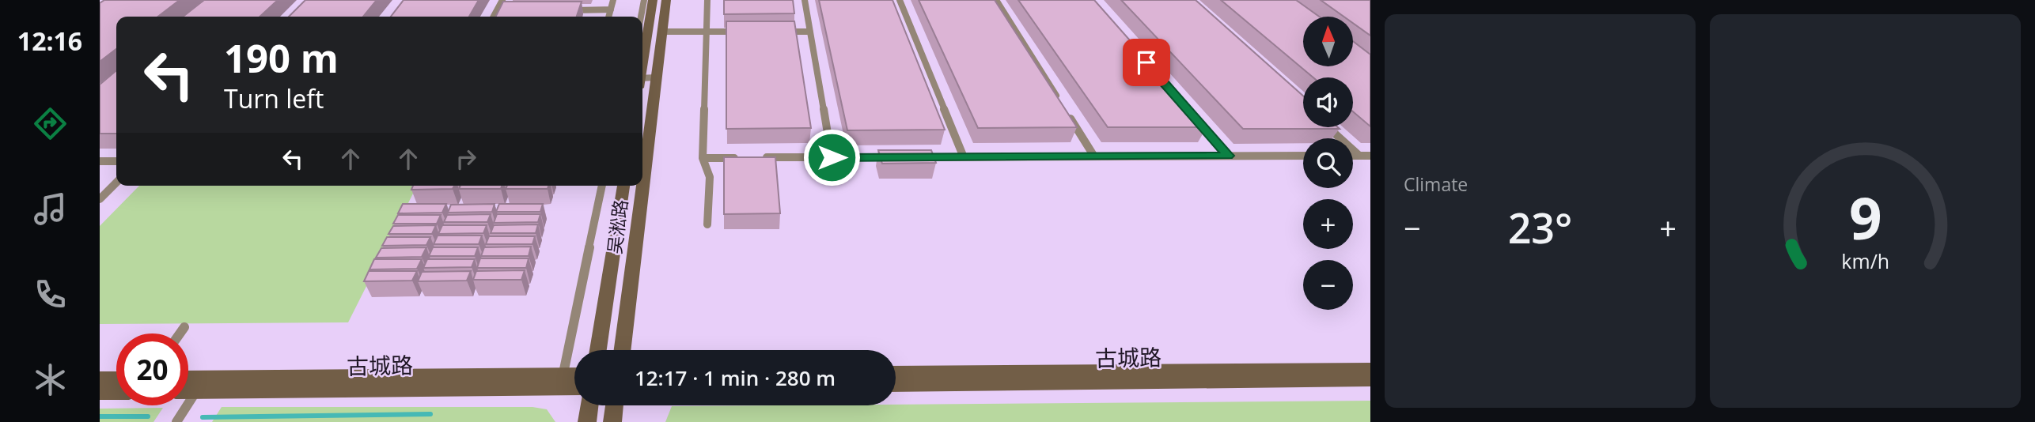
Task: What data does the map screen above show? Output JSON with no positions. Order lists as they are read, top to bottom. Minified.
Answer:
{"streets":{"main road":["吴淞路","古城路"]},"north":"top","page":{"tabs":"12:16","tile":"Climate","map_buttons":["+","−"],"turn":["190 m","Turn left"],"heat":["−","23°","+"],"limit":"20","trip":"12:17 · 1 min · 280 m","gauge":["9","km/h"]}}
